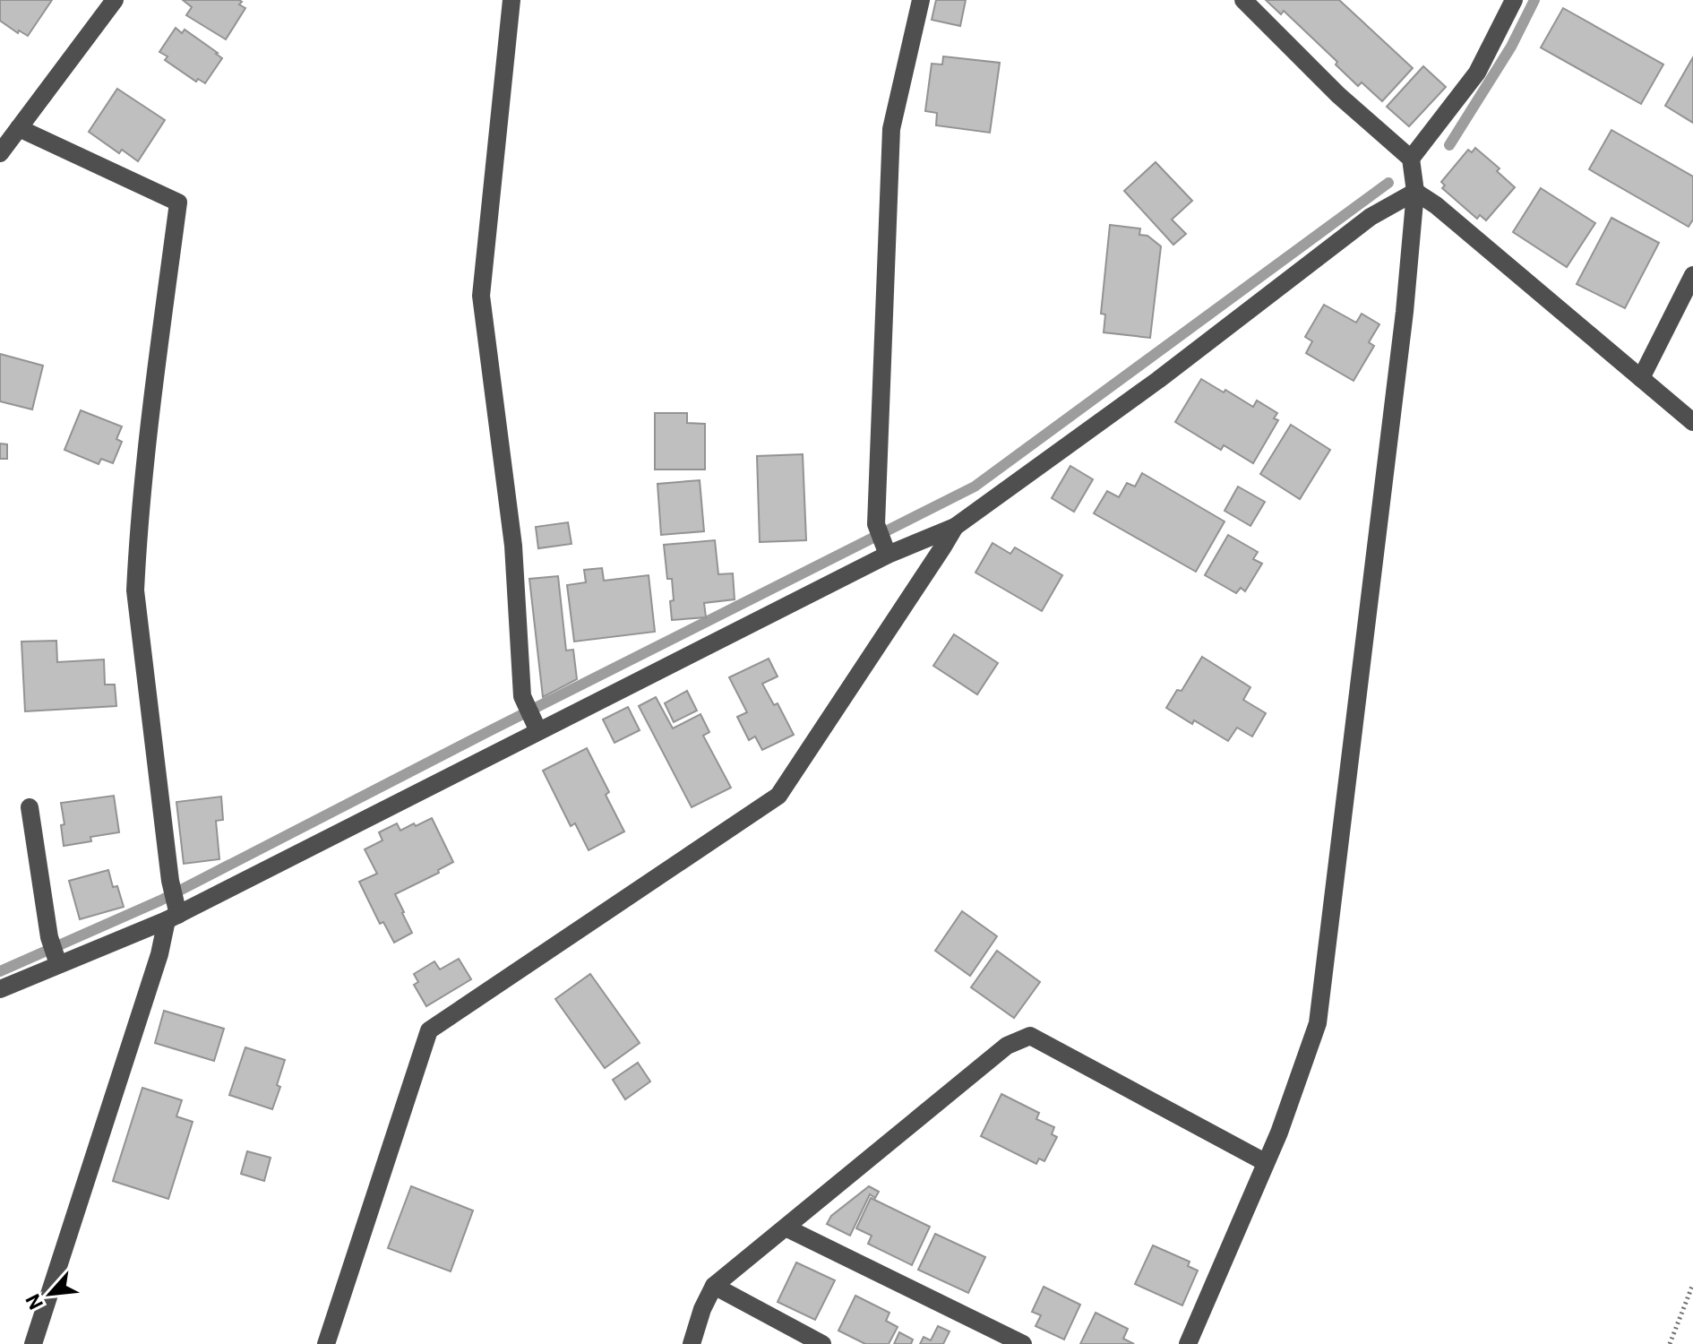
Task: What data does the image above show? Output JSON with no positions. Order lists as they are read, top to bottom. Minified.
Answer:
{"north":"bottom left"}
